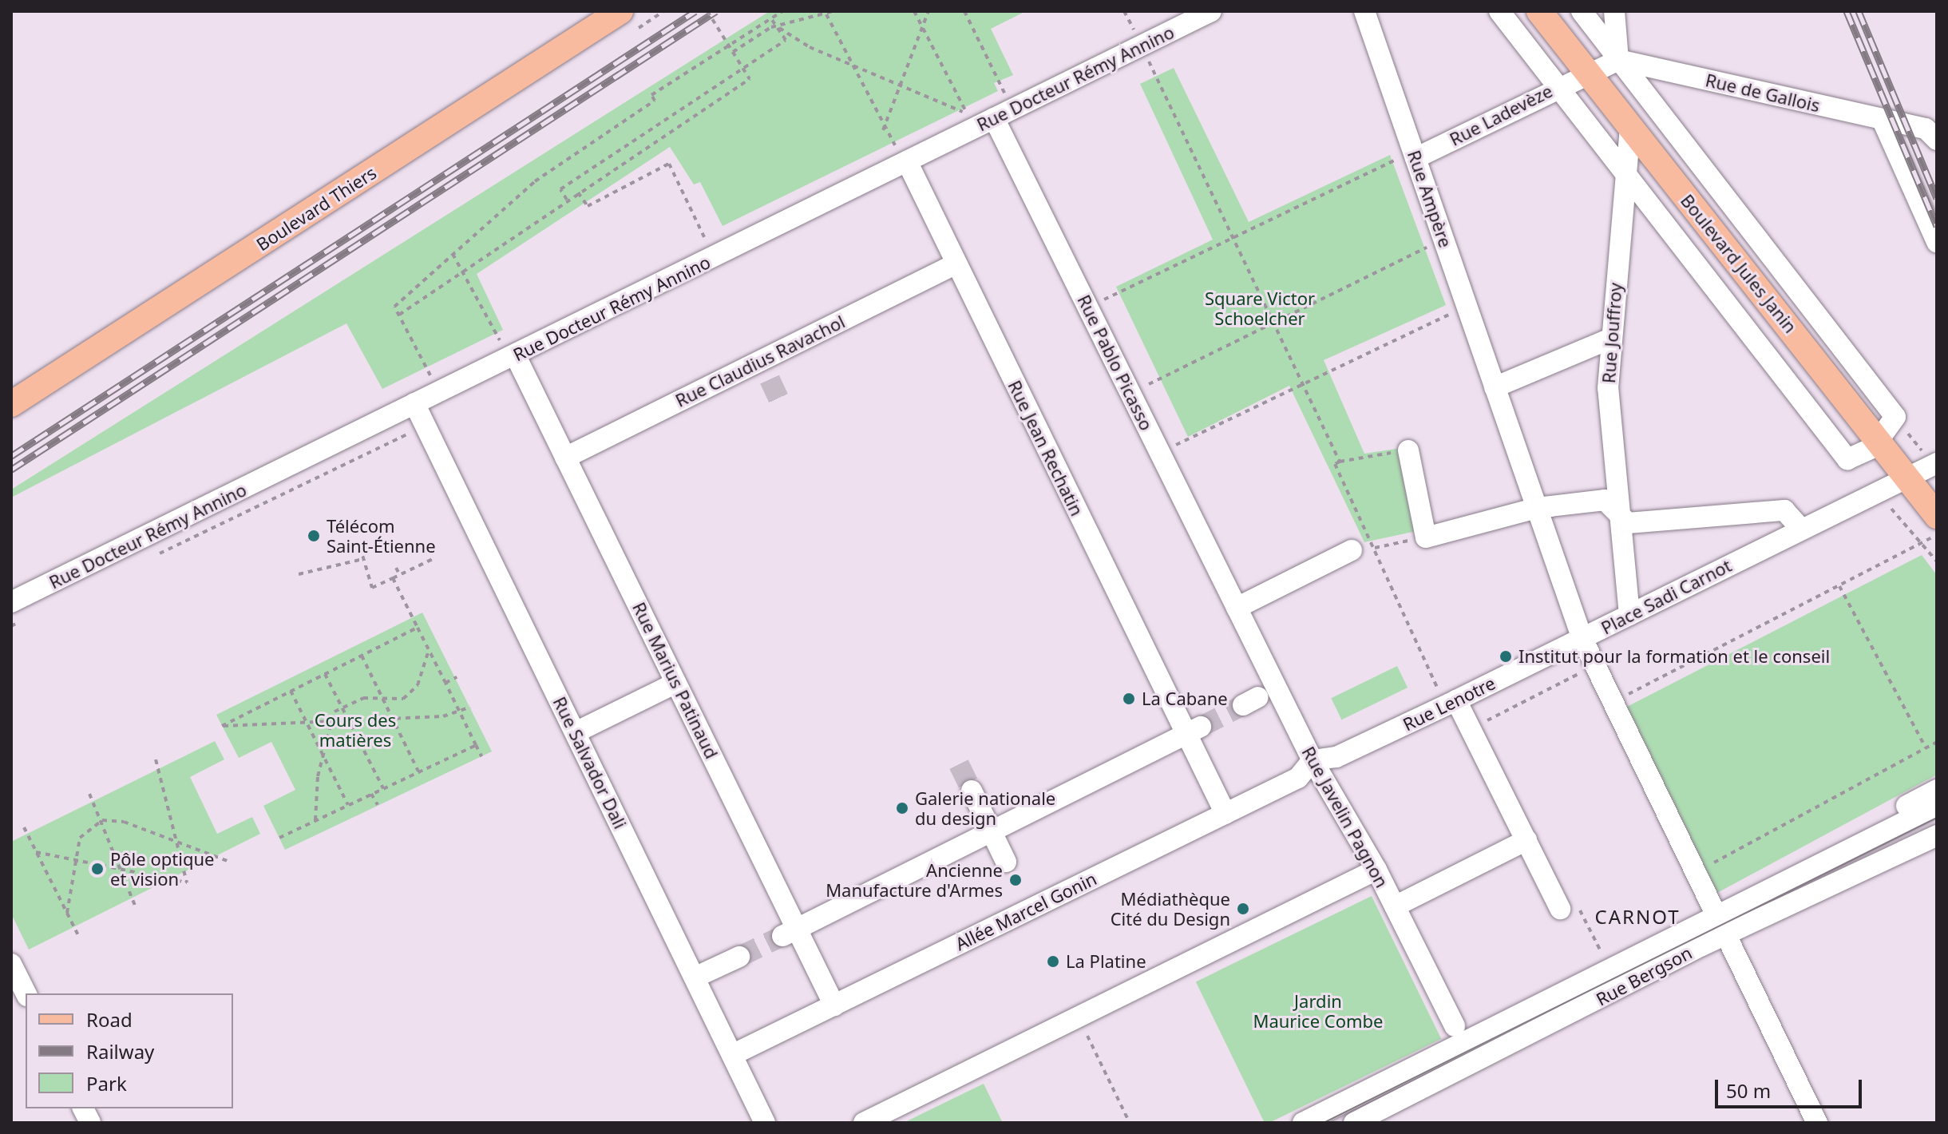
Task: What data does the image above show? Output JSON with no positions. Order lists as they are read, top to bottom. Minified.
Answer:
{"streets":{"main road":["Boulevard Thiers","Boulevard Jules Janin"],"street":["Rue Docteur Rémy Annino","Rue de Gallois","Rue Ladevèze","Rue Ampère","Rue Jouffroy","Rue Claudius Ravachol","Rue Pablo Picasso","Rue Jean Rechatin","Place Sadi Carnot","Rue Marius Patinaud","Rue Lenotre","Rue Salvador Dali","Rue Javelin Pagnon","Allée Marcel Gonin","Rue Bergson"]},"crossings":[["Rue Docteur Rémy Annino","Rue Pablo Picasso"],["Rue Docteur Rémy Annino","Rue Jean Rechatin"],["Rue Docteur Rémy Annino","Rue Marius Patinaud"],["Rue Docteur Rémy Annino","Rue Salvador Dali"],["Rue Ladevèze","Rue Ampère"],["Rue Ladevèze","Boulevard Jules Janin"],["Rue Ampère","Place Sadi Carnot"],["Rue Ampère","Rue Lenotre"],["Boulevard Jules Janin","Rue Jouffroy"],["Boulevard Jules Janin","Place Sadi Carnot"],["Rue Jouffroy","Place Sadi Carnot"],["Rue Claudius Ravachol","Rue Jean Rechatin"],["Rue Claudius Ravachol","Rue Marius Patinaud"],["Rue Pablo Picasso","Rue Javelin Pagnon"],["Rue Jean Rechatin","Allée Marcel Gonin"],["Place Sadi Carnot","Rue Lenotre"],["Place Sadi Carnot","Rue Bergson"],["Rue Marius Patinaud","Allée Marcel Gonin"],["Rue Lenotre","Rue Javelin Pagnon"],["Rue Lenotre","Allée Marcel Gonin"],["Rue Salvador Dali","Allée Marcel Gonin"],["Rue Javelin Pagnon","Allée Marcel Gonin"]],"districts":["CARNOT"],"parks":["Square Victor Schoelcher","Cours des matières","Jardin Maurice Combe"],"places":["Télécom Saint-Étienne","Institut pour la formation et le conseil","La Cabane","Galerie nationale du design","Pôle optique et vision","Ancienne Manufacture d'Armes","Médiathèque Cité du Design","La Platine"],"legend":["Road","Railway","Park"],"scale_bar":"50 m"}
